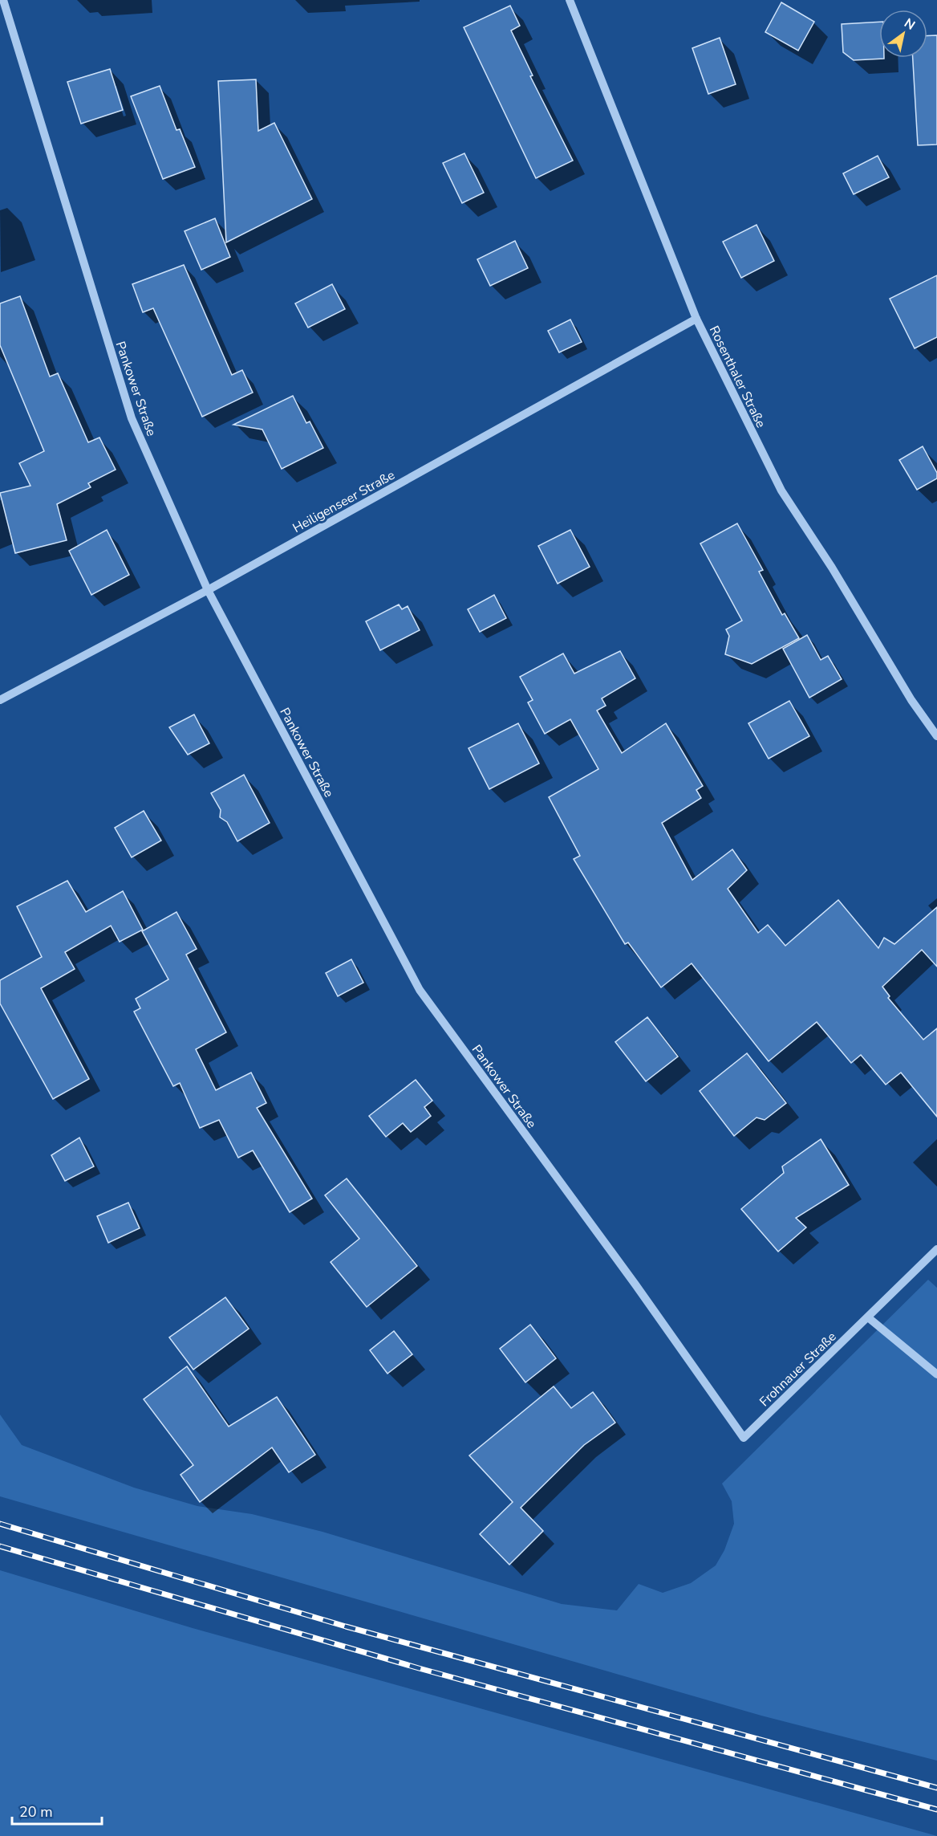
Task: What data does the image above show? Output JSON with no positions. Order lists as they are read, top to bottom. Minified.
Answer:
{"streets":{"street":["Rosenthaler Straße","Pankower Straße","Heiligenseer Straße","Frohnauer Straße"]},"crossings":[["Rosenthaler Straße","Heiligenseer Straße"],["Pankower Straße","Heiligenseer Straße"],["Pankower Straße","Frohnauer Straße"]],"scale_bar":"20 m","north":"top right"}
